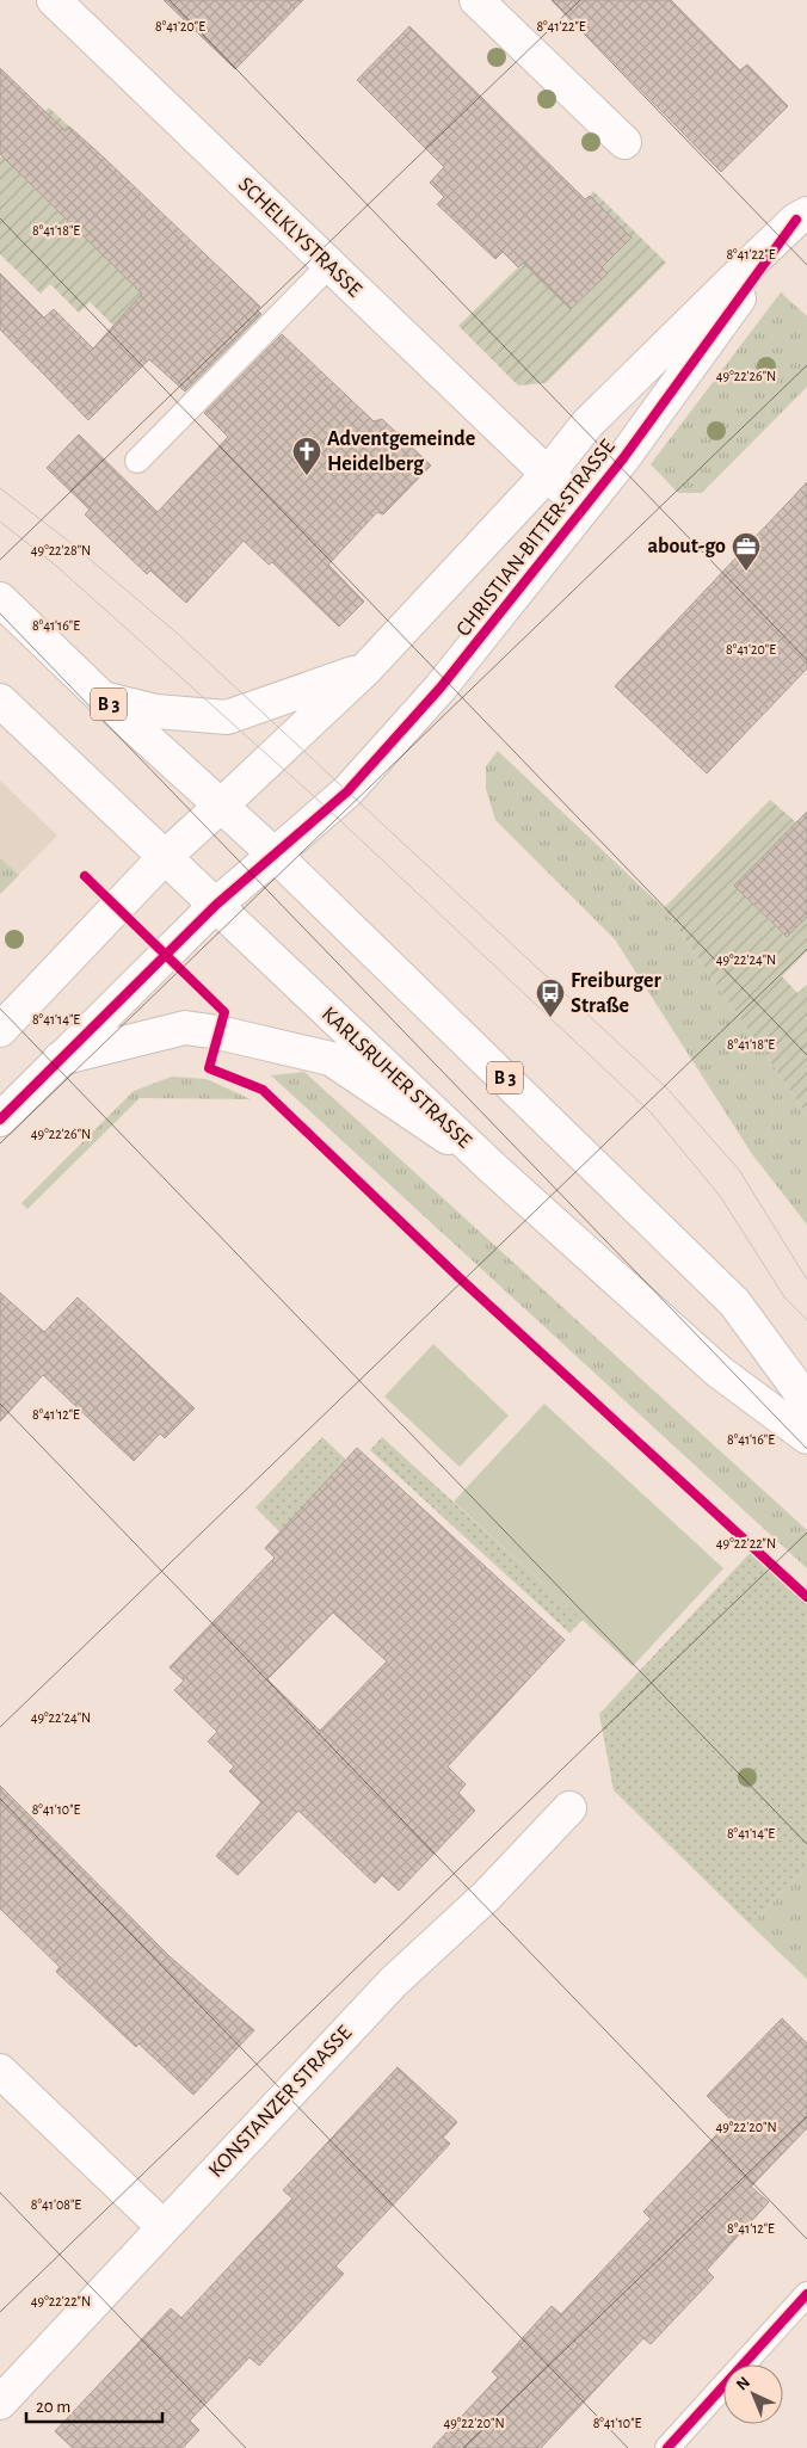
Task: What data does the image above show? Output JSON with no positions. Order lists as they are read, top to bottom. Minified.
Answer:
{"streets":{"street":["SCHELKLYSTRASSE","CHRISTIAN-BITTER-STRASSE","B 3","KARLSRUHER STRASSE","KONSTANZER STRASSE"]},"crossings":[["SCHELKLYSTRASSE","CHRISTIAN-BITTER-STRASSE"],["CHRISTIAN-BITTER-STRASSE","B 3"]],"places":{"church":["Adventgemeinde Heidelberg"],"office":["about-go"],"bus stop":["Freiburger Straße"]},"scale_bar":"20 m","north":"top left","coordinates":["8°41'20\"E","8°41'22\"E","8°41'18\"E","49°22'26\"N","49°22'28\"N","8°41'16\"E","49°22'24\"N","8°41'14\"E","8°41'12\"E","49°22'22\"N","8°41'10\"E","49°22'20\"N","8°41'08\"E"]}
